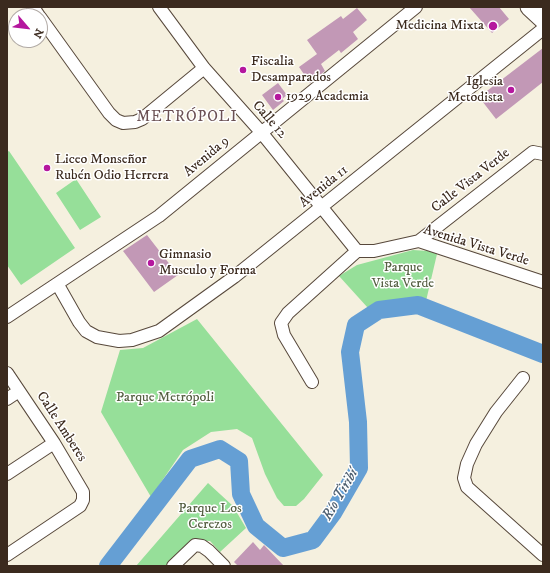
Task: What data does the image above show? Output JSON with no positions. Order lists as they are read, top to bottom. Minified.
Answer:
{"streets":{"street":["Calle 12","Avenida 9","Calle Vista Verde","Avenida 11","Avenida Vista Verde","Calle Amberes"]},"crossings":[["Calle 12","Avenida 9"],["Calle 12","Avenida 11"],["Calle 12","Avenida Vista Verde"],["Avenida 9","Avenida 11"],["Calle Vista Verde","Avenida Vista Verde"]],"districts":["METRÓPOLI"],"water":["Río Tiribí"],"parks":["Parque Vista Verde","Parque Metrópoli","Parque Los Cerezos"],"places":["Medicina Mixta","Fiscalia Desamparados","Iglesia Metodista","1929 Academia","Liceo Monseñor Rubén Odio Herrera","Gimnasio Musculo y Forma"],"north":"bottom right"}
